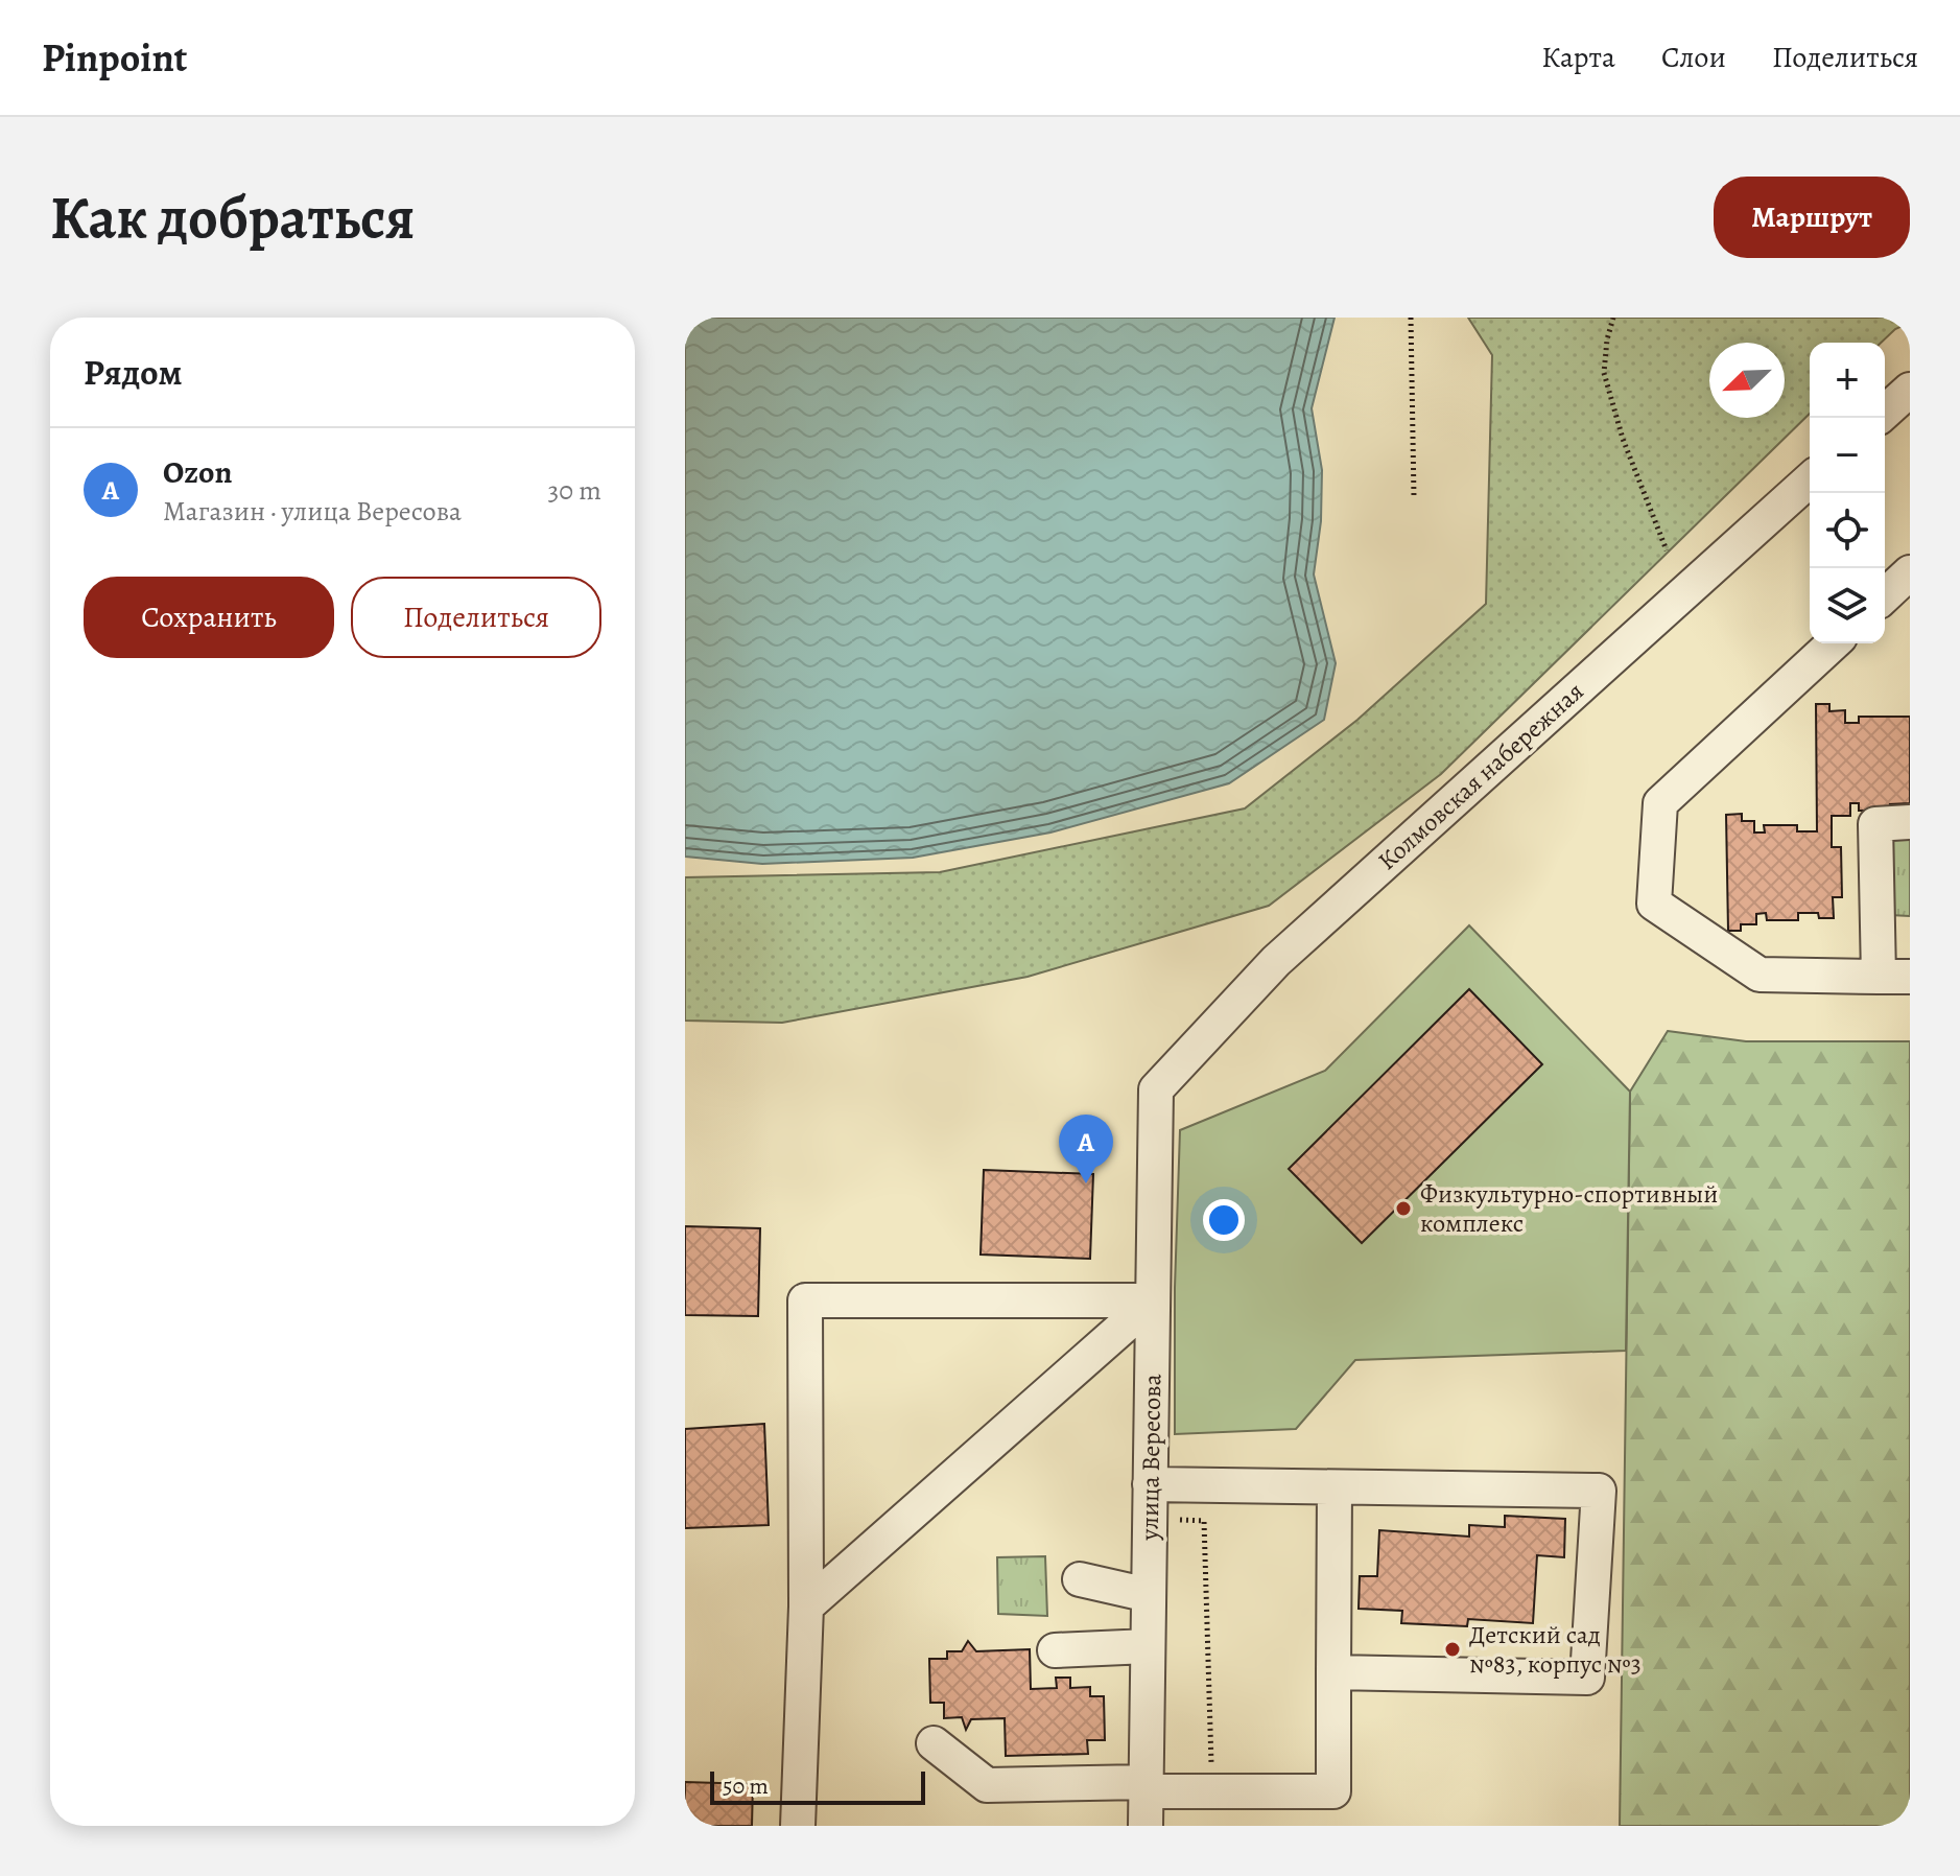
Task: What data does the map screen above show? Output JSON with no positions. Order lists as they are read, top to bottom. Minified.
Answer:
{"streets":{"street":["Колмовская набережная","улица Вересова"]},"crossings":[["Колмовская набережная","улица Вересова"]],"places":["Физкультурно-спортивный комплекс","Детский сад №83, корпус №3"],"scale_bar":"50 m","north":"bottom left","page":{"header":"Pinpoint","nav":["Карта","Слои","Поделиться"],"buttons":["Маршрут",["Сохранить","Поделиться"]],"title":"Как добраться","heading":"Рядом","map_buttons":["+","−"],"list":[{"mark":"A","name":"Ozon","note":"Магазин · улица Вересова","value":"30 m"}],"pins":"A","scale":"50 m"}}
